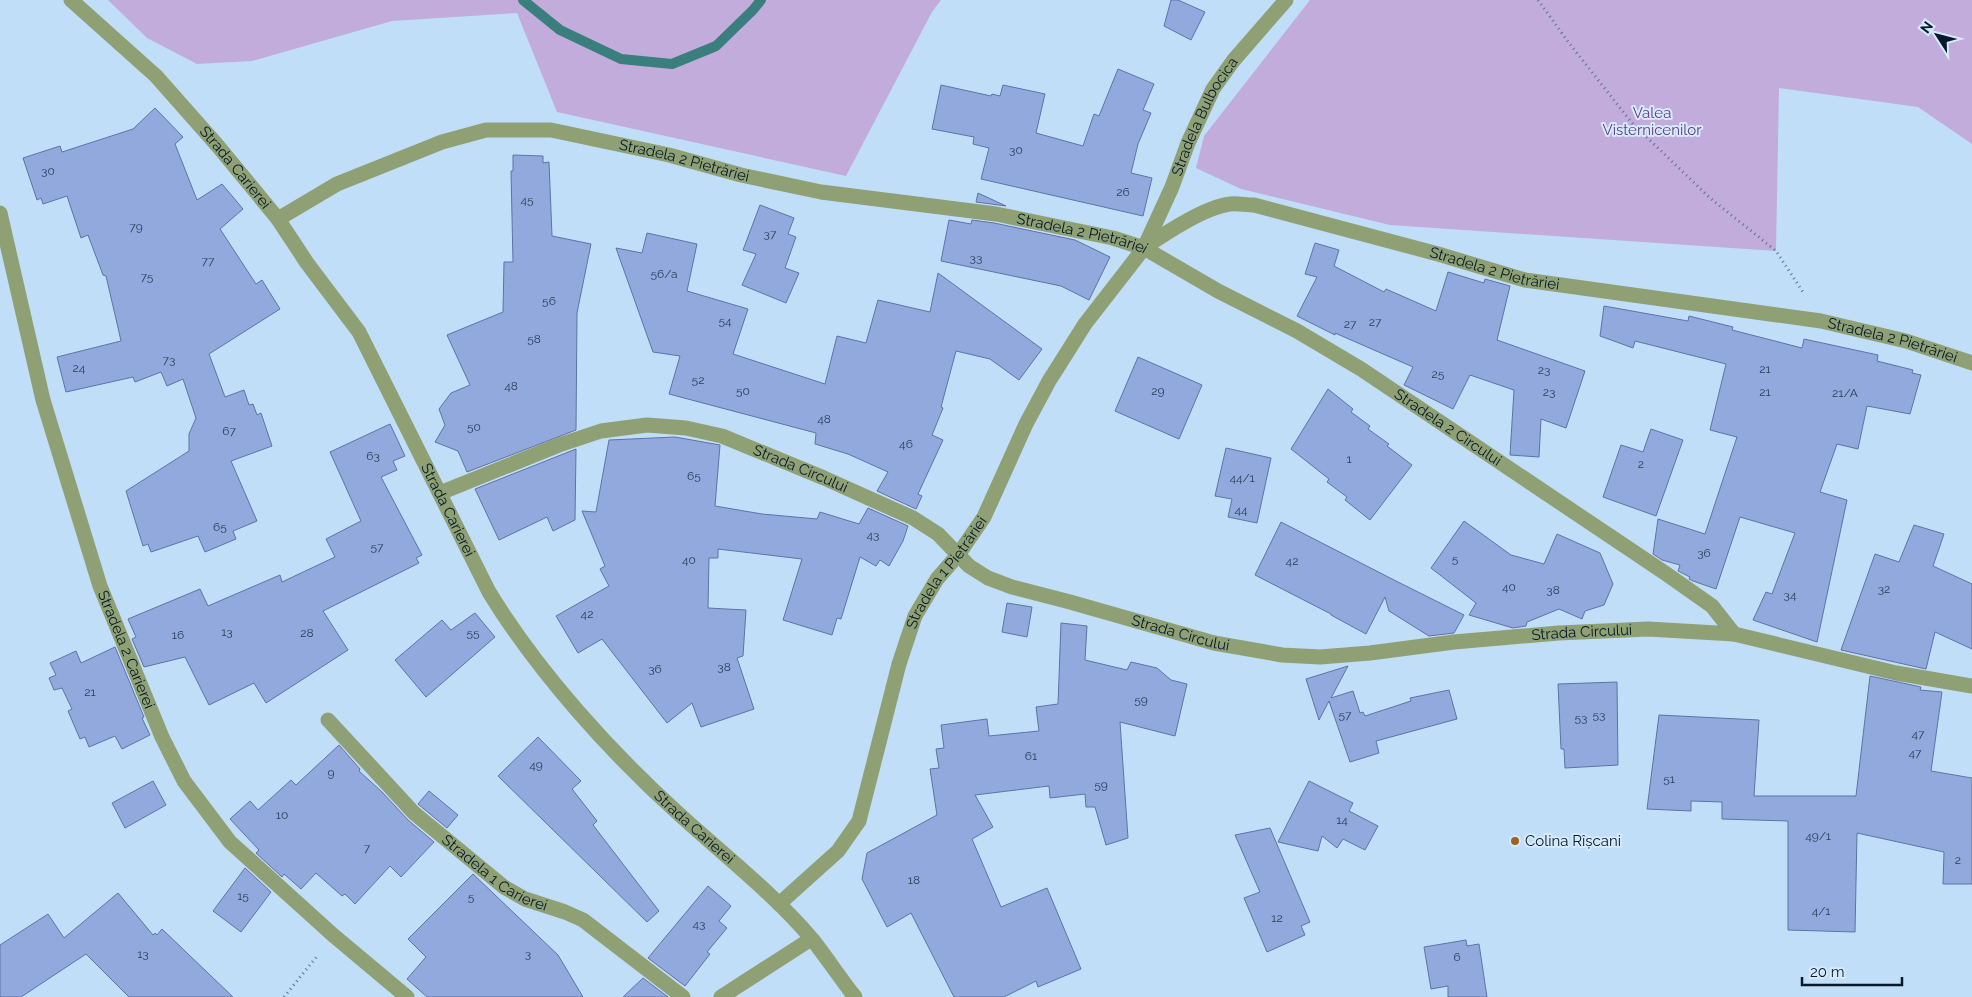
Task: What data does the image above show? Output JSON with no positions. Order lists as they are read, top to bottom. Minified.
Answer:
{"streets":{"street":["Stradela Bulbocica","Stradela 2 Pietrăriei","Strada Carierei","Stradela 2 Circului","Strada Circului","Stradela 1 Pietrăriei","Stradela 2 Carierei","Stradela 1 Carierei"]},"crossings":[["Stradela Bulbocica","Stradela 2 Pietrăriei"],["Stradela Bulbocica","Stradela 2 Circului"],["Stradela Bulbocica","Stradela 1 Pietrăriei"],["Stradela 2 Pietrăriei","Strada Carierei"],["Stradela 2 Pietrăriei","Stradela 2 Circului"],["Stradela 2 Pietrăriei","Stradela 1 Pietrăriei"],["Strada Carierei","Strada Circului"],["Strada Carierei","Stradela 1 Pietrăriei"],["Stradela 2 Circului","Strada Circului"],["Stradela 2 Circului","Stradela 1 Pietrăriei"],["Strada Circului","Stradela 1 Pietrăriei"]],"parks":["Valea Visternicenilor"],"places":["Colina Rîșcani"],"house_numbers":["30","30","26","45","79","37","33","77","56/a","75","56","54","27","27","58","73","24","21","23","25","52","48","50","29","23","21","21/A","48","50","67","46","63","1","2","65","44/1","44","65","43","57","36","5","40","42","40","32","38","34","42","13","28","55","16","38","36","21","59","57","53","53","47","47","61","49","9","51","59","10","14","49/1","7","2","18","15","5","4/1","12","43","13","3","6"],"scale_bar":"20 m","north":"top left"}
